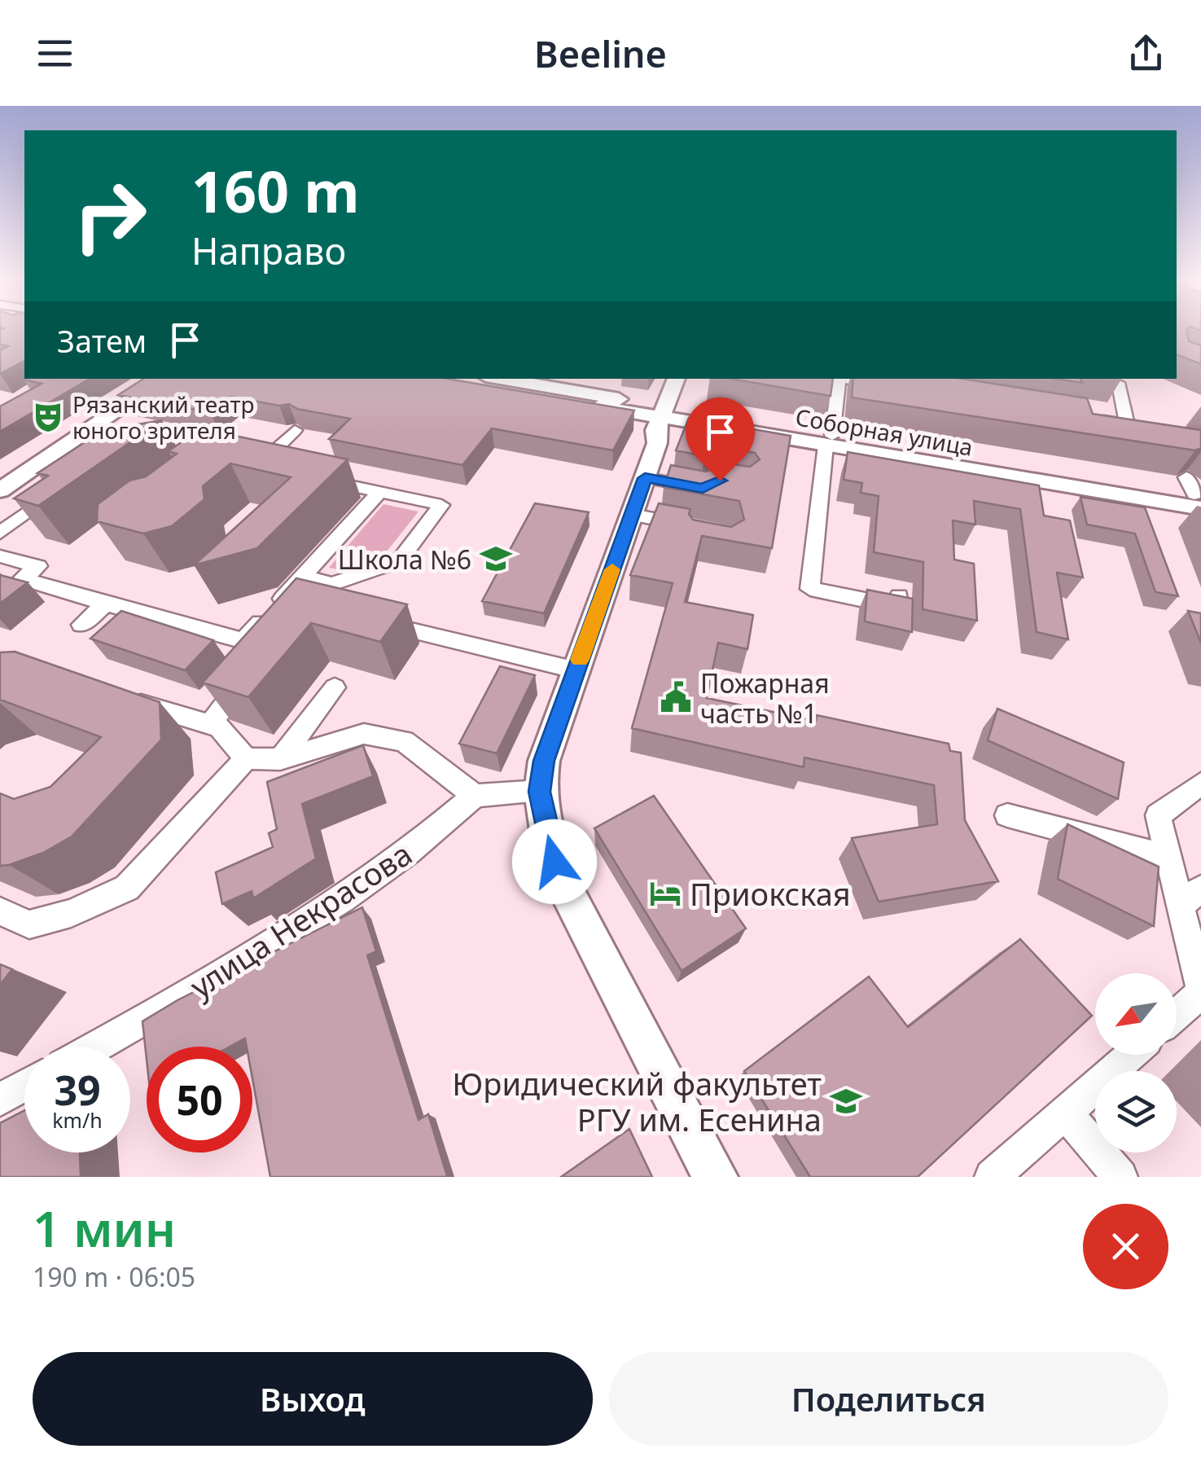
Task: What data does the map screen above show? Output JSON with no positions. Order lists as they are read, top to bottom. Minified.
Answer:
{"streets":{"main road":["Соборная улица"],"street":["улица Некрасова"]},"places":{"theatre":["Рязанский театр юного зрителя"],"school or university":["Школа №6","Юридический факультет РГУ им. Есенина"],"public building":["Пожарная часть №1"],"hotel":["Приокская"]},"north":"bottom left","page":{"header":"Beeline","turn":["160 m","Направо"],"then":"Затем","speed":"39 km/h","limit":"50","heading":["1 мин","190 m · 06:05"],"buttons":["Выход","Поделиться"]}}
